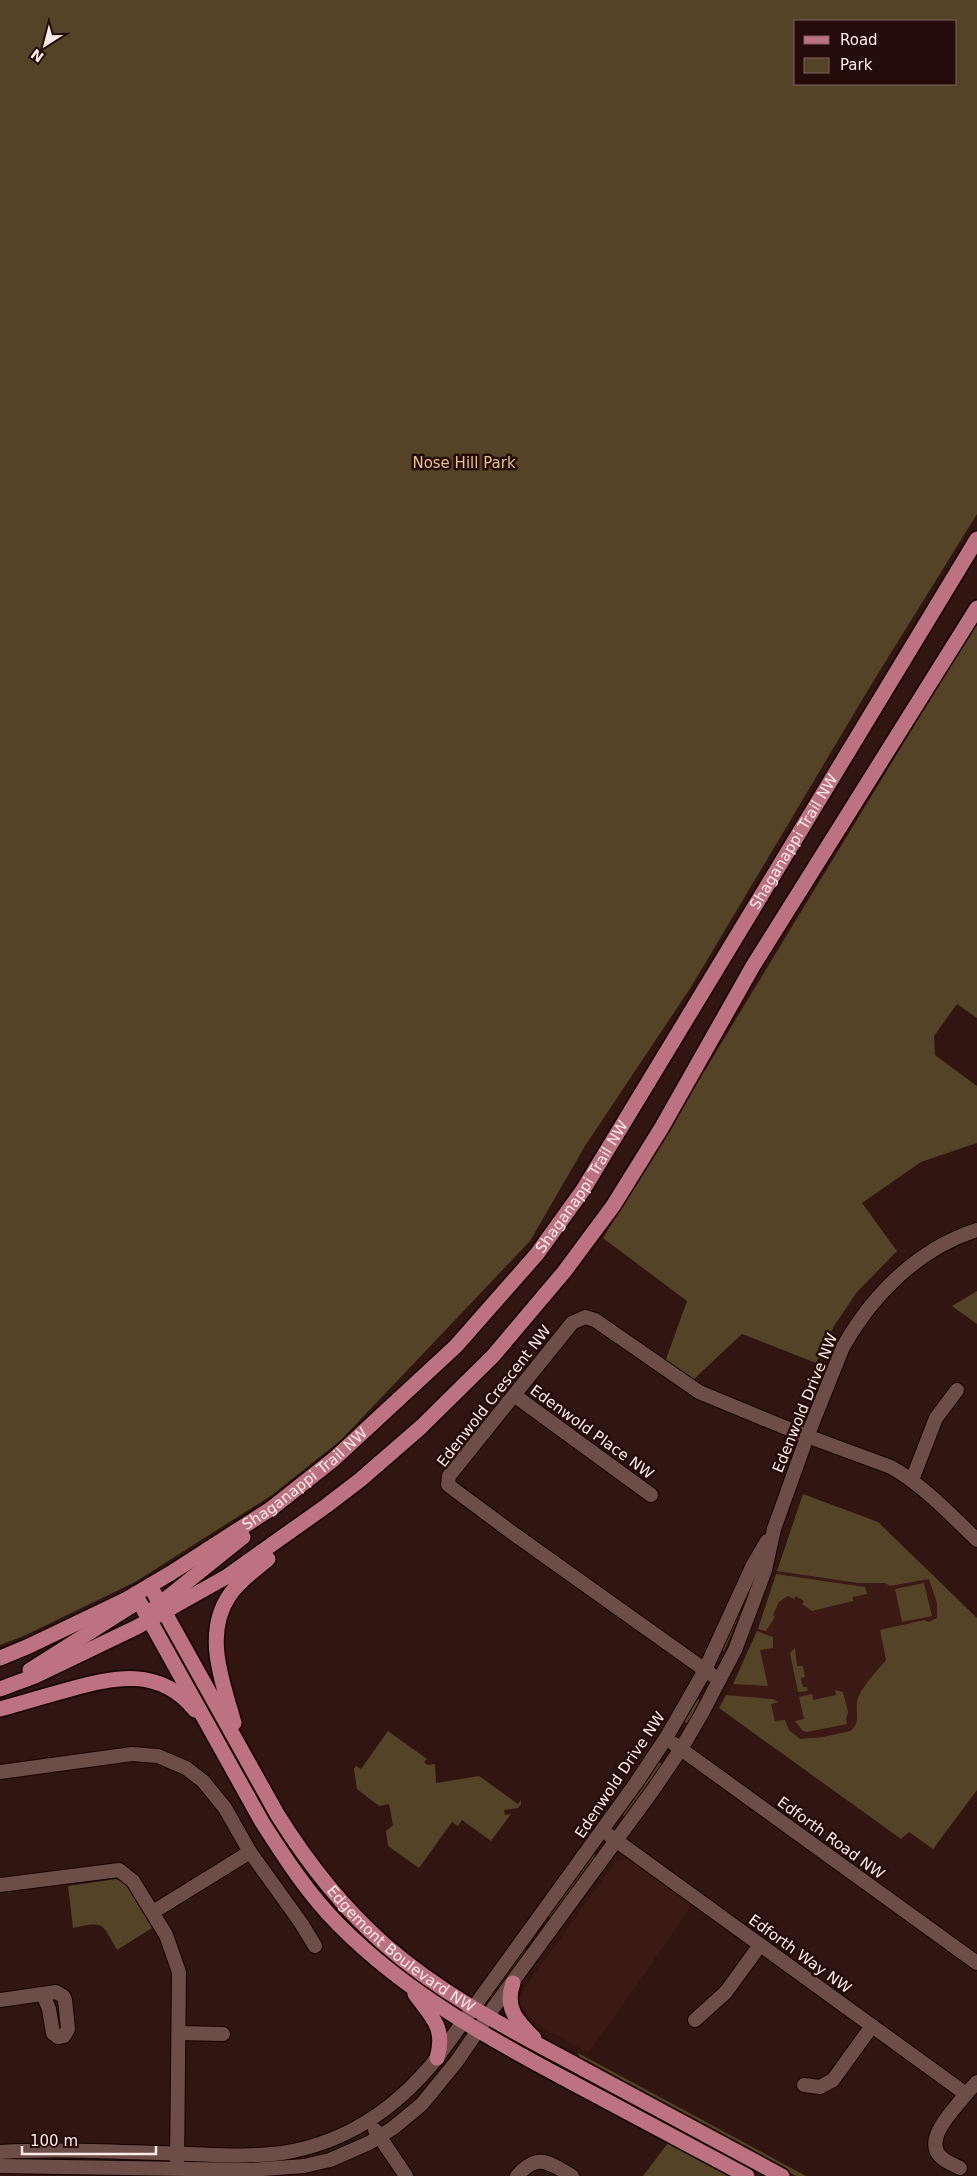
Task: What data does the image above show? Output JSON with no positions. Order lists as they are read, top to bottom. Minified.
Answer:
{"streets":{"main road":["Shaganappi Trail NW","Edgemont Boulevard NW"],"street":["Edenwold Crescent NW","Edenwold Drive NW","Edenwold Place NW","Edforth Road NW","Edforth Way NW"]},"crossings":[["Shaganappi Trail NW","Edgemont Boulevard NW"],["Edenwold Crescent NW","Edenwold Drive NW"],["Edenwold Crescent NW","Edenwold Place NW"],["Edenwold Drive NW","Edforth Road NW"],["Edenwold Drive NW","Edgemont Boulevard NW"],["Edenwold Drive NW","Edforth Way NW"]],"parks":["Nose Hill Park"],"legend":["Road","Park"],"scale_bar":"100 m","north":"bottom left"}
